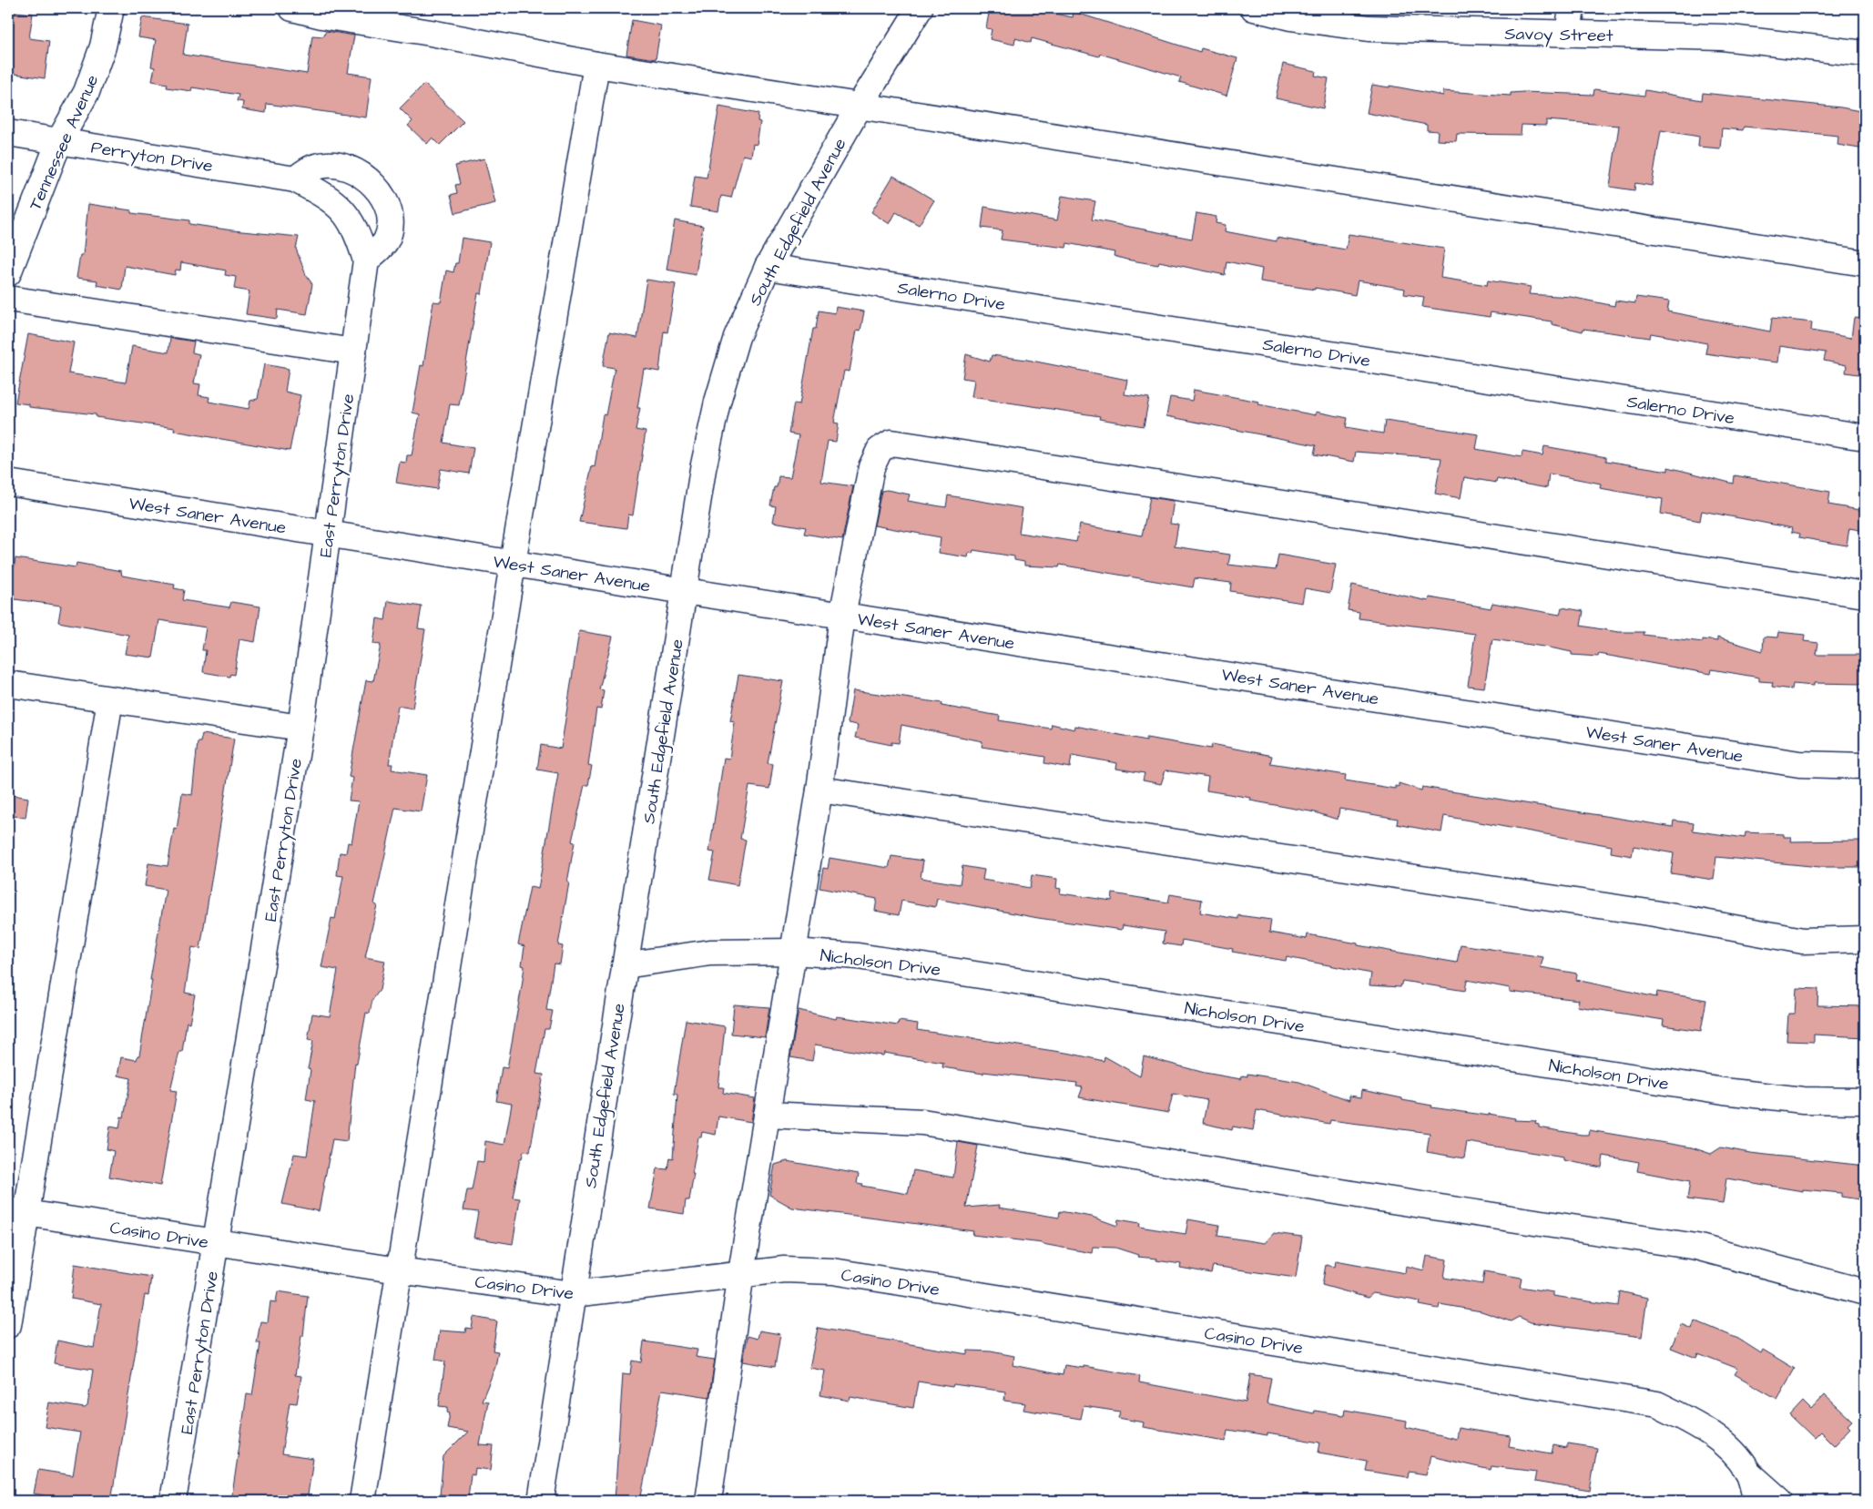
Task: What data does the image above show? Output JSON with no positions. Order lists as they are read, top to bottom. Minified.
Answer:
{"streets":{"street":["Savoy Street","Tennessee Avenue","Perryton Drive","South Edgefield Avenue","Salerno Drive","East Perryton Drive","West Saner Avenue","Nicholson Drive","Casino Drive"]},"crossings":[["Tennessee Avenue","Perryton Drive"],["Perryton Drive","East Perryton Drive"],["South Edgefield Avenue","Salerno Drive"],["South Edgefield Avenue","West Saner Avenue"],["South Edgefield Avenue","Nicholson Drive"],["South Edgefield Avenue","Casino Drive"],["East Perryton Drive","West Saner Avenue"],["East Perryton Drive","Casino Drive"]]}
